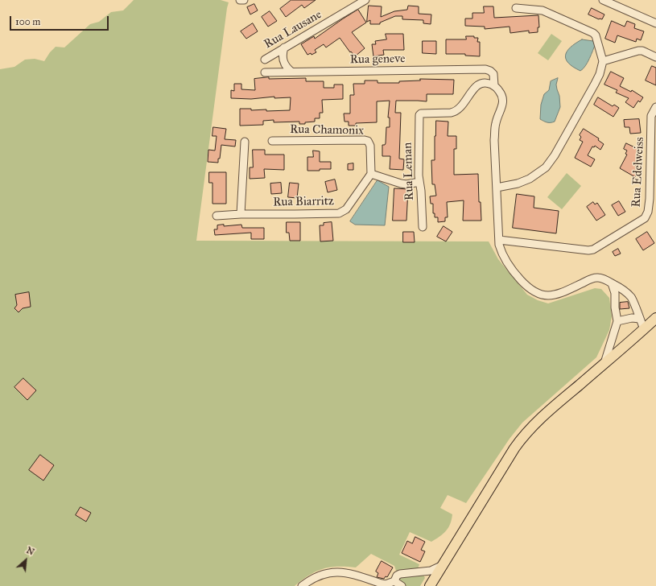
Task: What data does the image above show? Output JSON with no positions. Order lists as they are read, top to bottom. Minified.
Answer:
{"streets":{"street":["Rua Lausane","Rua geneve","Rua Chamonix","Rua Leman","Rua Edelweiss","Rua Biarritz"]},"crossings":[["Rua geneve","Rua Leman"],["Rua Chamonix","Rua Biarritz"]],"scale_bar":"100 m","north":"top right"}
